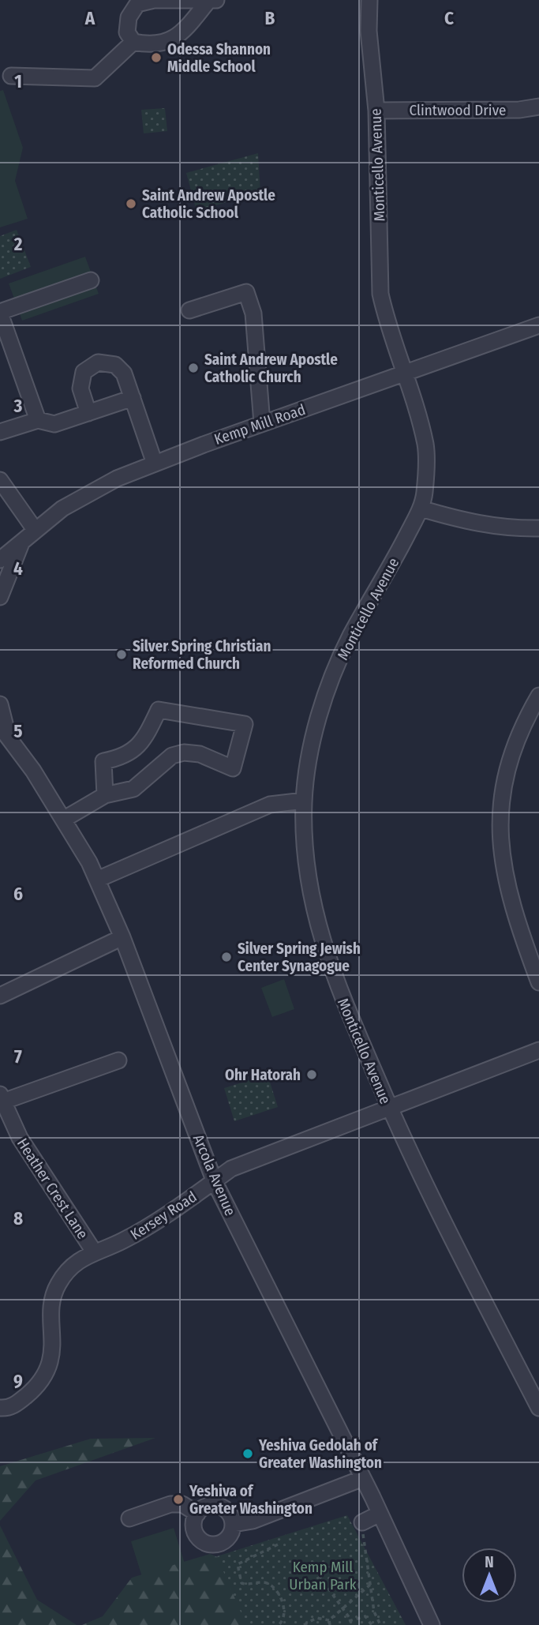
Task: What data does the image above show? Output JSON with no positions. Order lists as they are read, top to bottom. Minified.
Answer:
{"streets":{"street":["Clintwood Drive","Monticello Avenue","Kemp Mill Road","Arcola Avenue","Heather Crest Lane","Kersey Road"]},"crossings":[["Clintwood Drive","Monticello Avenue"],["Monticello Avenue","Kemp Mill Road"],["Monticello Avenue","Kersey Road"],["Arcola Avenue","Kersey Road"],["Heather Crest Lane","Kersey Road"]],"parks":["Kemp Mill Urban Park"],"places":["Odessa Shannon Middle School","Saint Andrew Apostle Catholic School","Saint Andrew Apostle Catholic Church","Silver Spring Christian Reformed Church","Silver Spring Jewish Center Synagogue","Ohr Hatorah","Yeshiva Gedolah of Greater Washington","Yeshiva of Greater Washington"],"north":"top","grid":{"columns":["A","B","C"],"rows":["1","2","3","4","5","6","7","8","9"]}}
